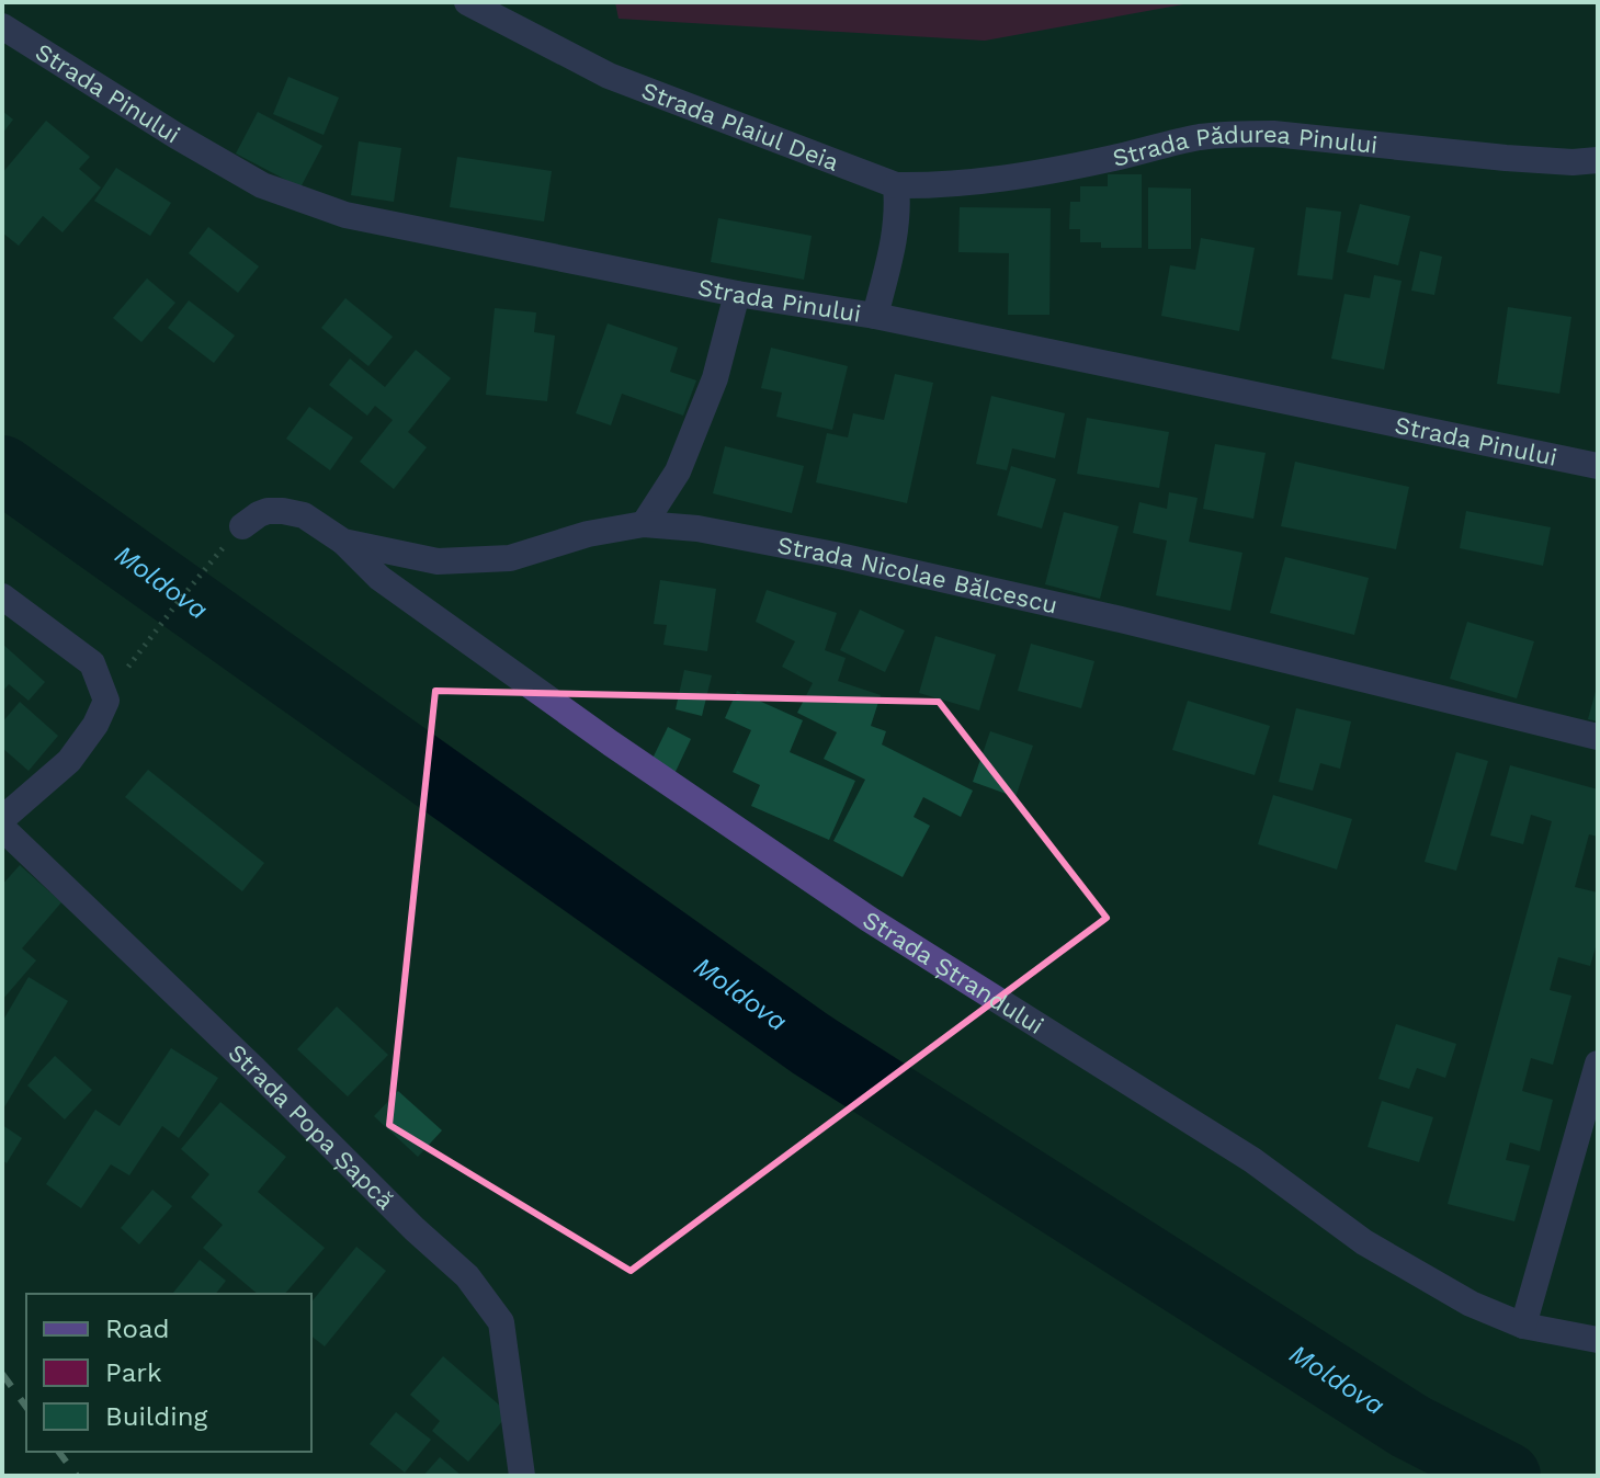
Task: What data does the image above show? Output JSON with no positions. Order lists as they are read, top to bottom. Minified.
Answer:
{"streets":{"street":["Strada Pinului","Strada Plaiul Deia","Strada Pădurea Pinului","Strada Nicolae Bălcescu","Strada Ștrandului","Strada Popa Șapcă"]},"crossings":[["Strada Plaiul Deia","Strada Pădurea Pinului"],["Strada Nicolae Bălcescu","Strada Ștrandului"]],"water":["Moldova"],"legend":["Road","Park","Building"]}
